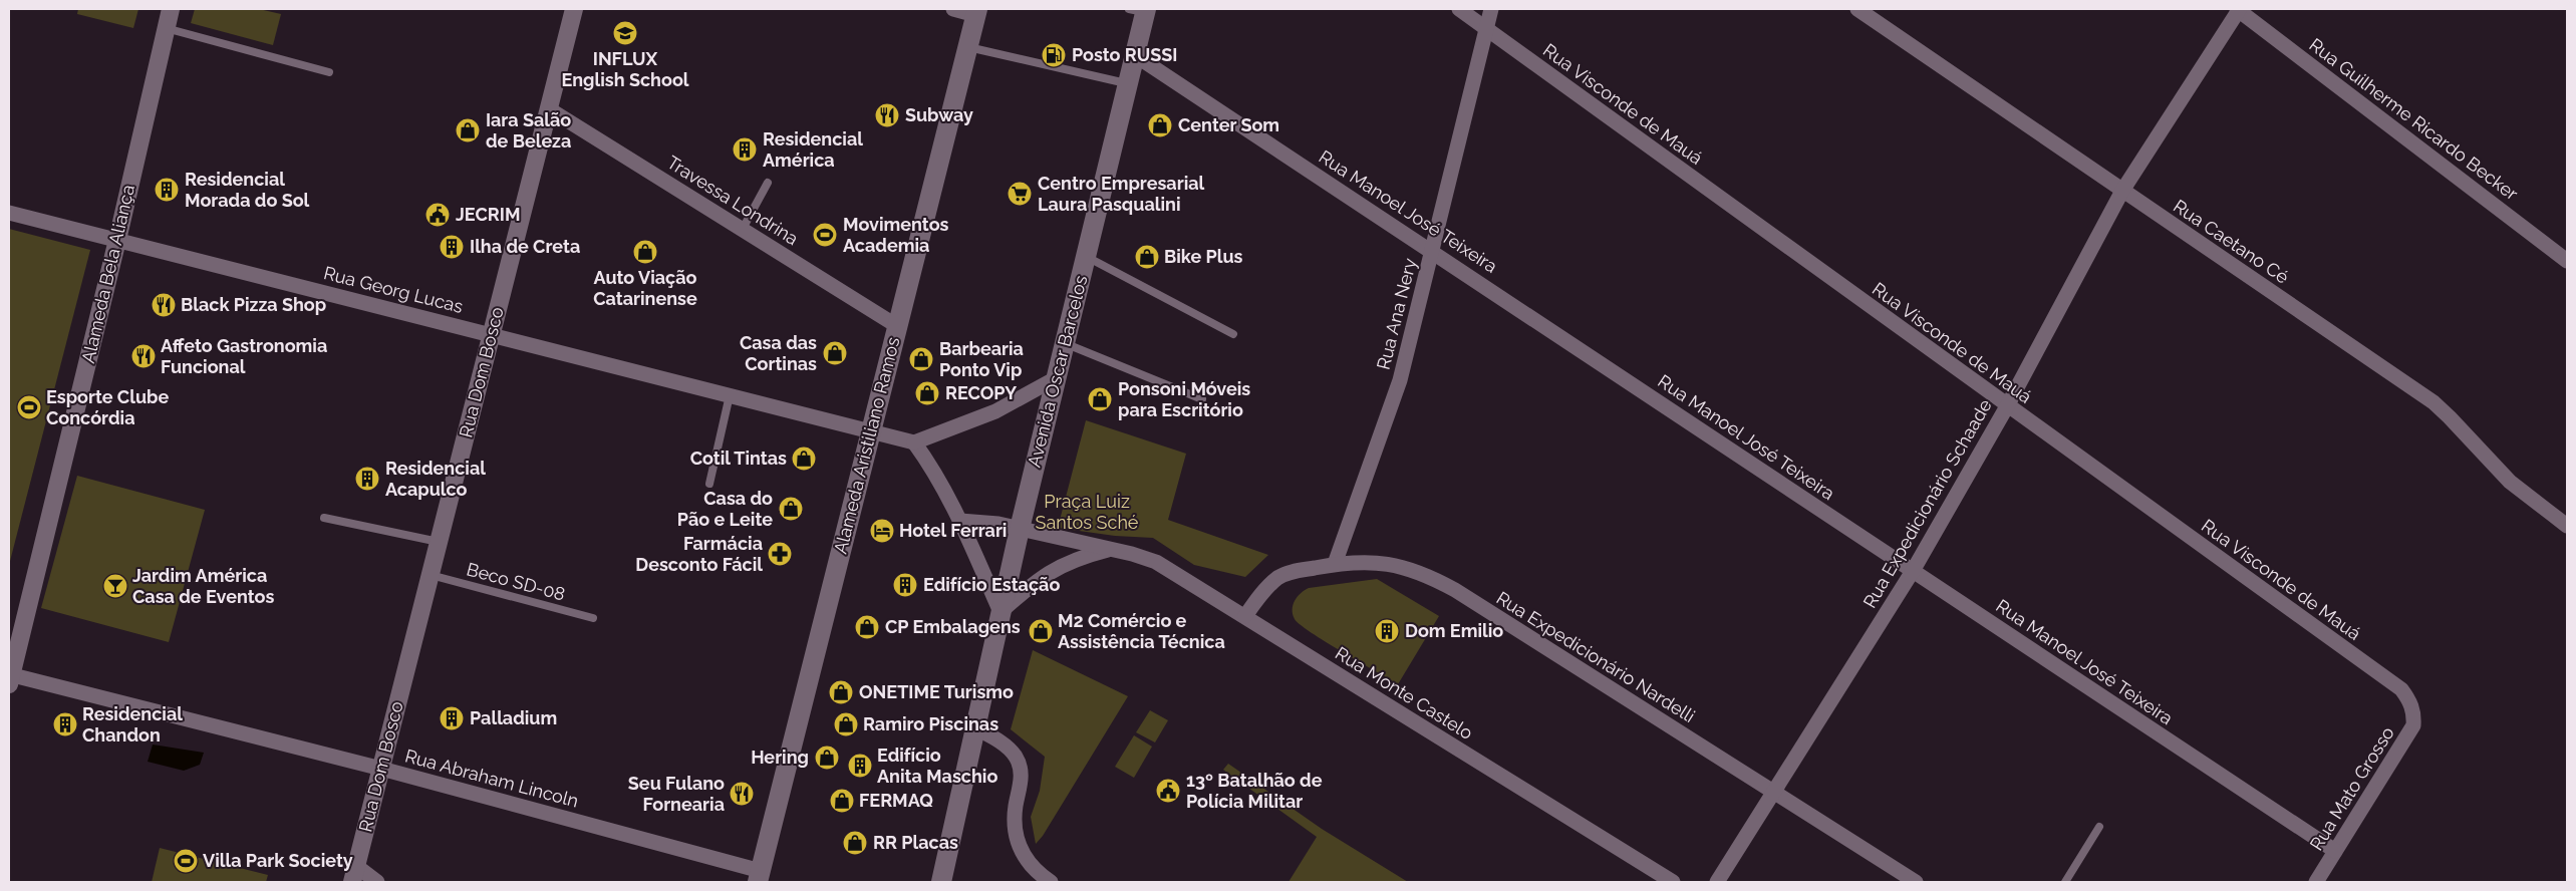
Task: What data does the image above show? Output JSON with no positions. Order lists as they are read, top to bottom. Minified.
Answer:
{"streets":{"main road":["Avenida Oscar Barcelos","Alameda Aristiliano Ramos"],"street":["Rua Visconde de Mauá","Rua Guilherme Ricardo Becker","Travessa Londrina","Rua Manoel José Teixeira","Rua Caetano Cé","Alameda Bela Aliança","Rua Georg Lucas","Rua Ana Nery","Rua Dom Bosco","Rua Expedicionário Schaade","Rua Expedicionário Nardelli","Rua Monte Castelo","Rua Abraham Lincoln","Rua Mato Grosso"],"lane":["Beco SD-08"]},"crossings":[["Rua Visconde de Mauá","Rua Ana Nery"],["Rua Visconde de Mauá","Rua Expedicionário Schaade"],["Rua Visconde de Mauá","Rua Mato Grosso"],["Rua Guilherme Ricardo Becker","Rua Expedicionário Schaade"],["Travessa Londrina","Rua Dom Bosco"],["Travessa Londrina","Alameda Aristiliano Ramos"],["Rua Manoel José Teixeira","Rua Ana Nery"],["Rua Manoel José Teixeira","Avenida Oscar Barcelos"],["Rua Manoel José Teixeira","Rua Expedicionário Schaade"],["Rua Manoel José Teixeira","Rua Mato Grosso"],["Rua Caetano Cé","Rua Expedicionário Schaade"],["Alameda Bela Aliança","Rua Georg Lucas"],["Alameda Bela Aliança","Rua Abraham Lincoln"],["Rua Georg Lucas","Rua Dom Bosco"],["Rua Georg Lucas","Alameda Aristiliano Ramos"],["Rua Ana Nery","Rua Expedicionário Nardelli"],["Avenida Oscar Barcelos","Rua Monte Castelo"],["Rua Dom Bosco","Beco SD-08"],["Rua Dom Bosco","Rua Abraham Lincoln"],["Alameda Aristiliano Ramos","Rua Abraham Lincoln"],["Rua Expedicionário Schaade","Rua Expedicionário Nardelli"],["Rua Expedicionário Nardelli","Rua Monte Castelo"]],"parks":["Praça Luiz Santos Sché"],"places":{"school or university":["INFLUX English School"],"fuel station":["Posto RUSSI"],"restaurant":["Subway","Black Pizza Shop","Affeto Gastronomia Funcional","Seu Fulano Fornearia"],"shop":["Center Som","Iara Salão de Beleza","Auto Viação Catarinense","Bike Plus","Casa das Cortinas","Barbearia Ponto Vip","RECOPY","Ponsoni Móveis para Escritório","Cotil Tintas","Casa do Pão e Leite","CP Embalagens","M2 Comércio e Assistência Técnica","ONETIME Turismo","Ramiro Piscinas","Hering","FERMAQ","RR Placas"],"building":["Residencial América","Residencial Morada do Sol","Ilha de Creta","Residencial Acapulco","Edifício Estação","Dom Emilio","Palladium","Residencial Chandon","Edifício Anita Maschio"],"supermarket":["Centro Empresarial Laura Pasqualini"],"public building":["JECRIM","13º Batalhão de Polícia Militar"],"sports":["Movimentos Academia","Esporte Clube Concórdia","Villa Park Society"],"hotel":["Hotel Ferrari"],"pharmacy":["Farmácia Desconto Fácil"],"bar":["Jardim América Casa de Eventos"]}}
